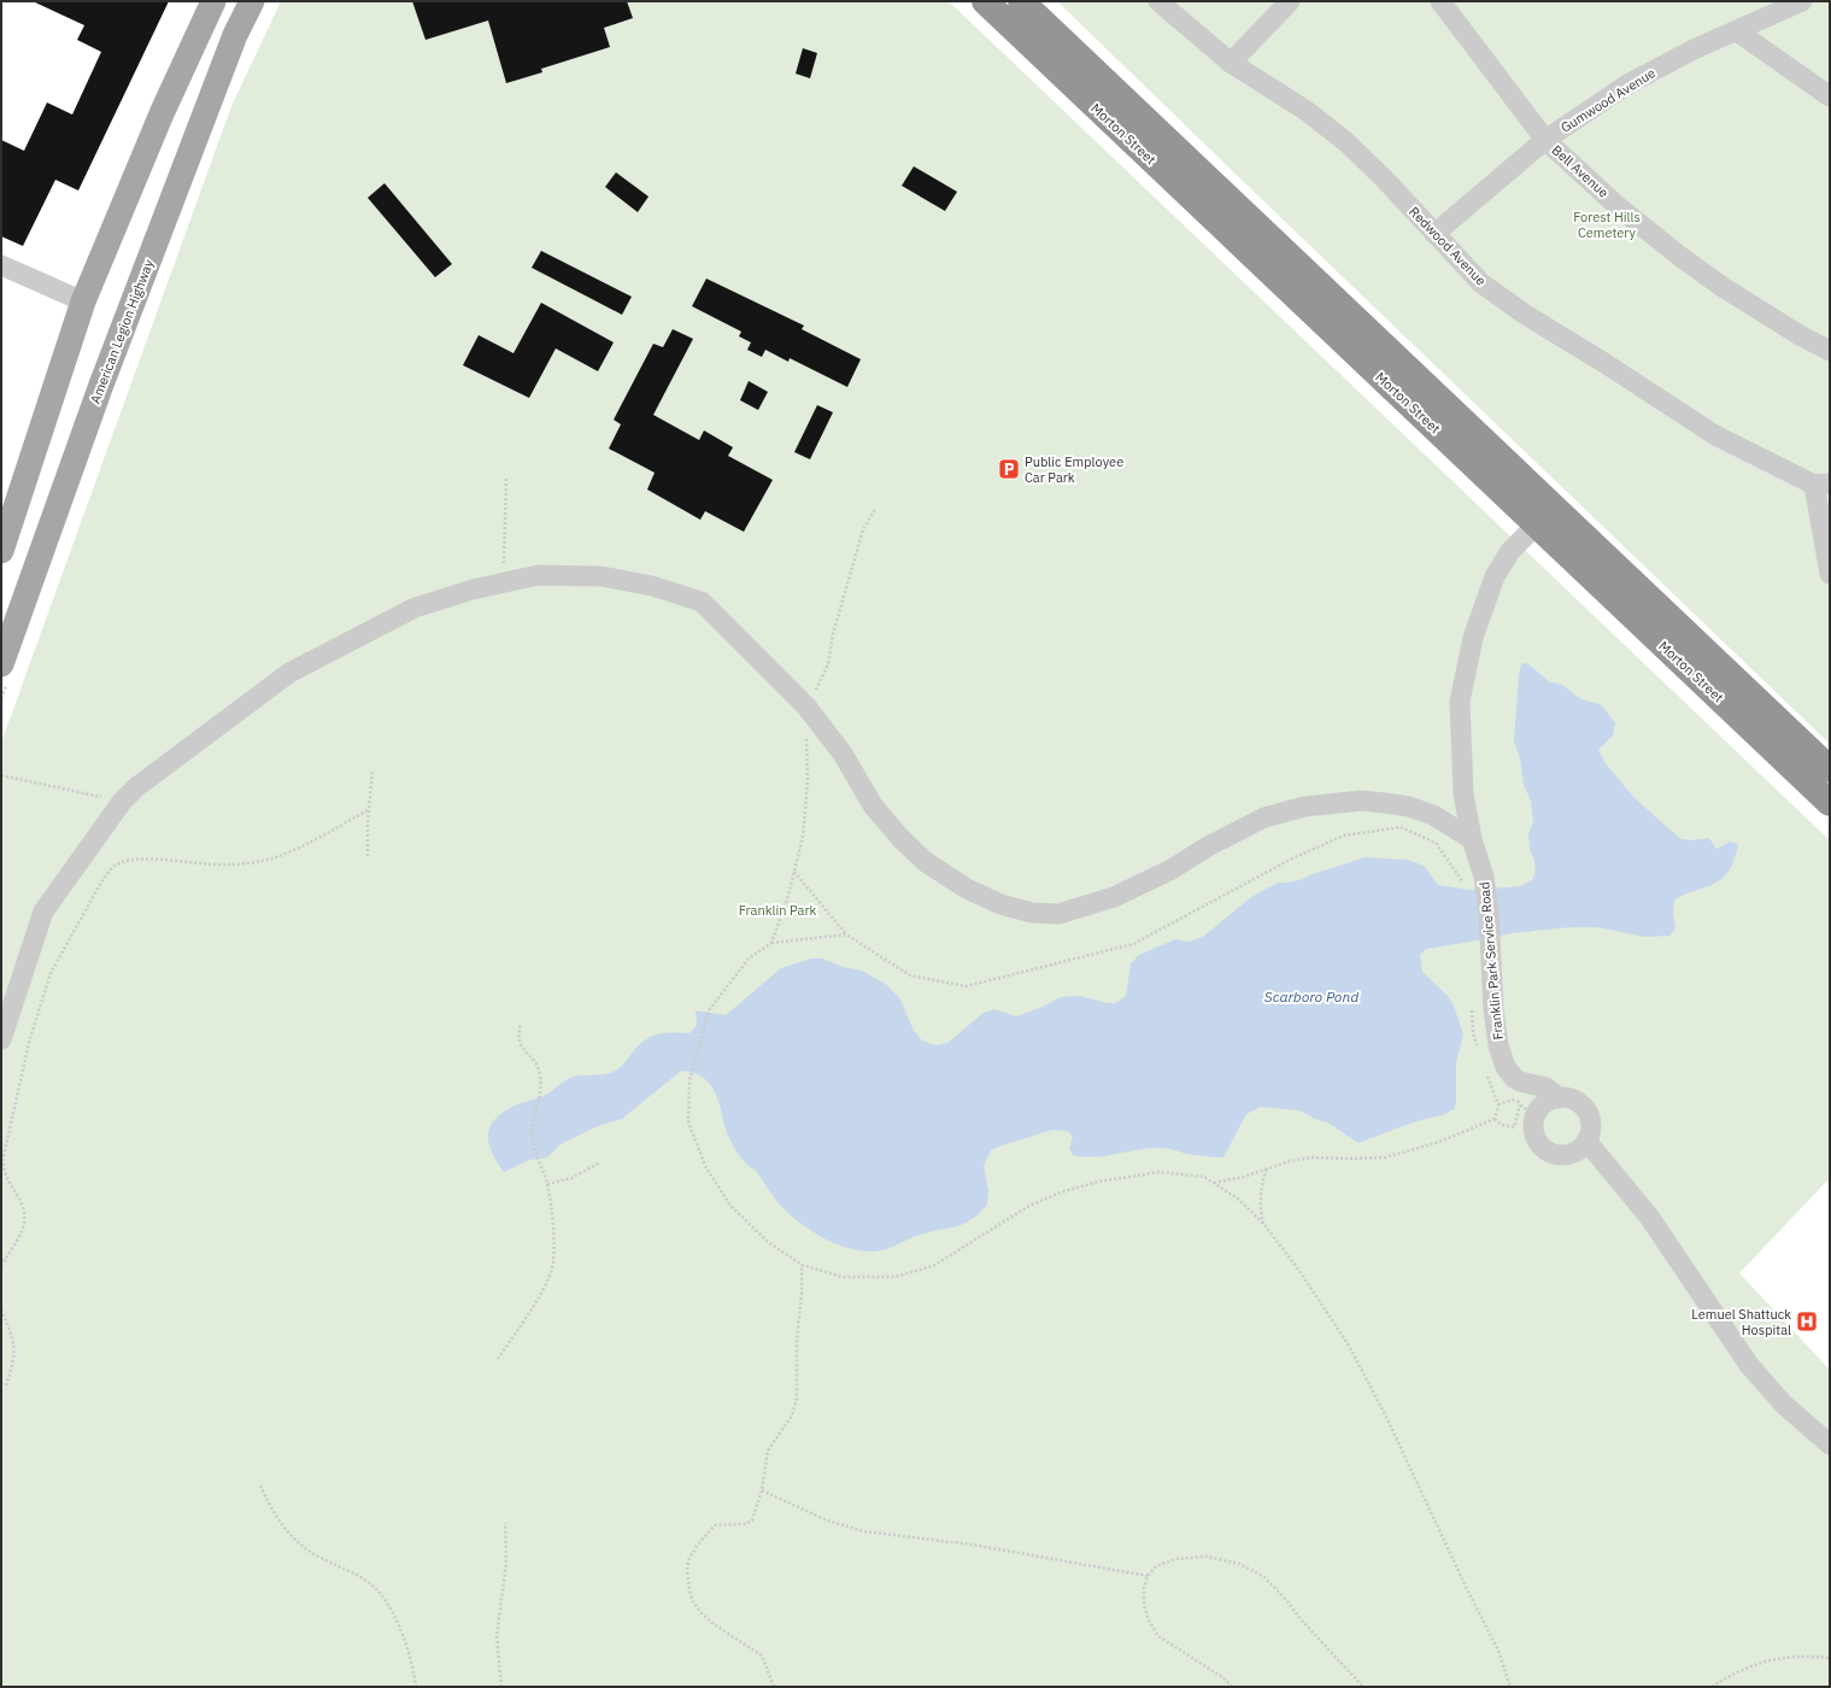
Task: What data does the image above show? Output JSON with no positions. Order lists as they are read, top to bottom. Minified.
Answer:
{"streets":{"highway":["Morton Street"],"main road":["American Legion Highway"],"street":["Gumwood Avenue","Bell Avenue","Redwood Avenue","Franklin Park Service Road"]},"crossings":[["Gumwood Avenue","Bell Avenue"],["Gumwood Avenue","Redwood Avenue"],["Morton Street","Franklin Park Service Road"]],"water":["Scarboro Pond"],"parks":["Forest Hills Cemetery","Franklin Park"],"places":{"parking":["Public Employee Car Park"],"hospital":["Lemuel Shattuck Hospital"]}}
